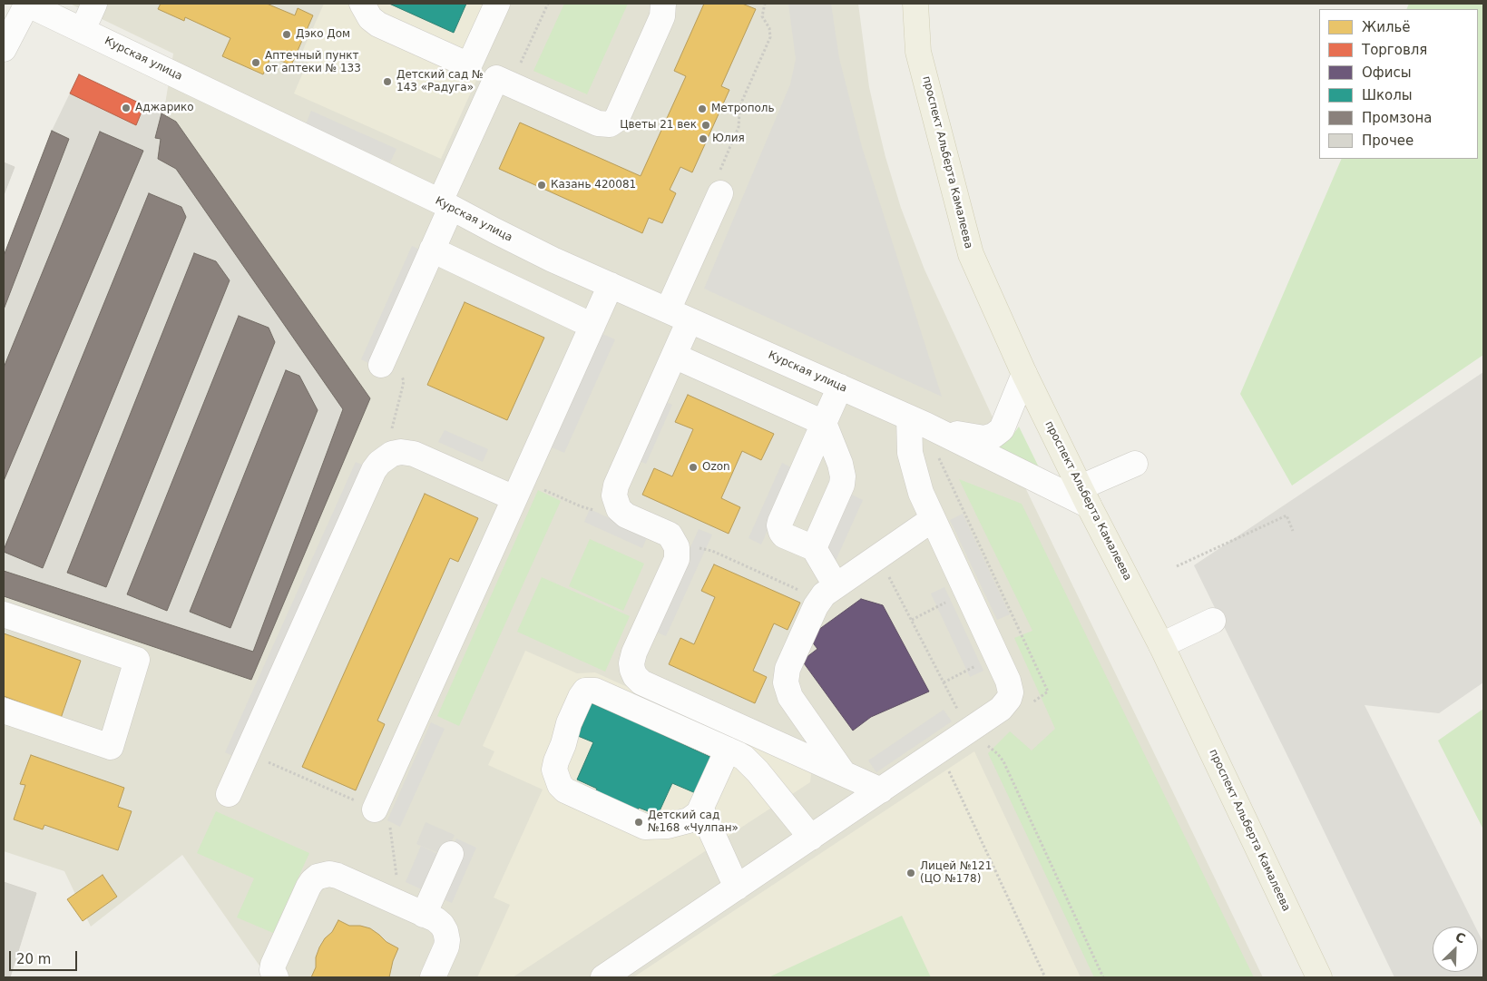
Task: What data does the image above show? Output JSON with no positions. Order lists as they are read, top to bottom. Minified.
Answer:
{"streets":{"main road":["проспект Альберта Камалеева"],"street":["Курская улица"]},"crossings":[["Курская улица","проспект Альберта Камалеева"]],"places":["Дэко Дом","Аптечный пункт от аптеки № 133","Детский сад № 143 «Радуга»","Аджарико","Метрополь","Цветы 21 век","Юлия","Казань 420081","Ozon","Детский сад №168 «Чулпан»","Лицей №121 (ЦО №178)"],"legend":["Жильё","Торговля","Офисы","Школы","Промзона","Прочее"],"scale_bar":"20 m","north":"top right"}
